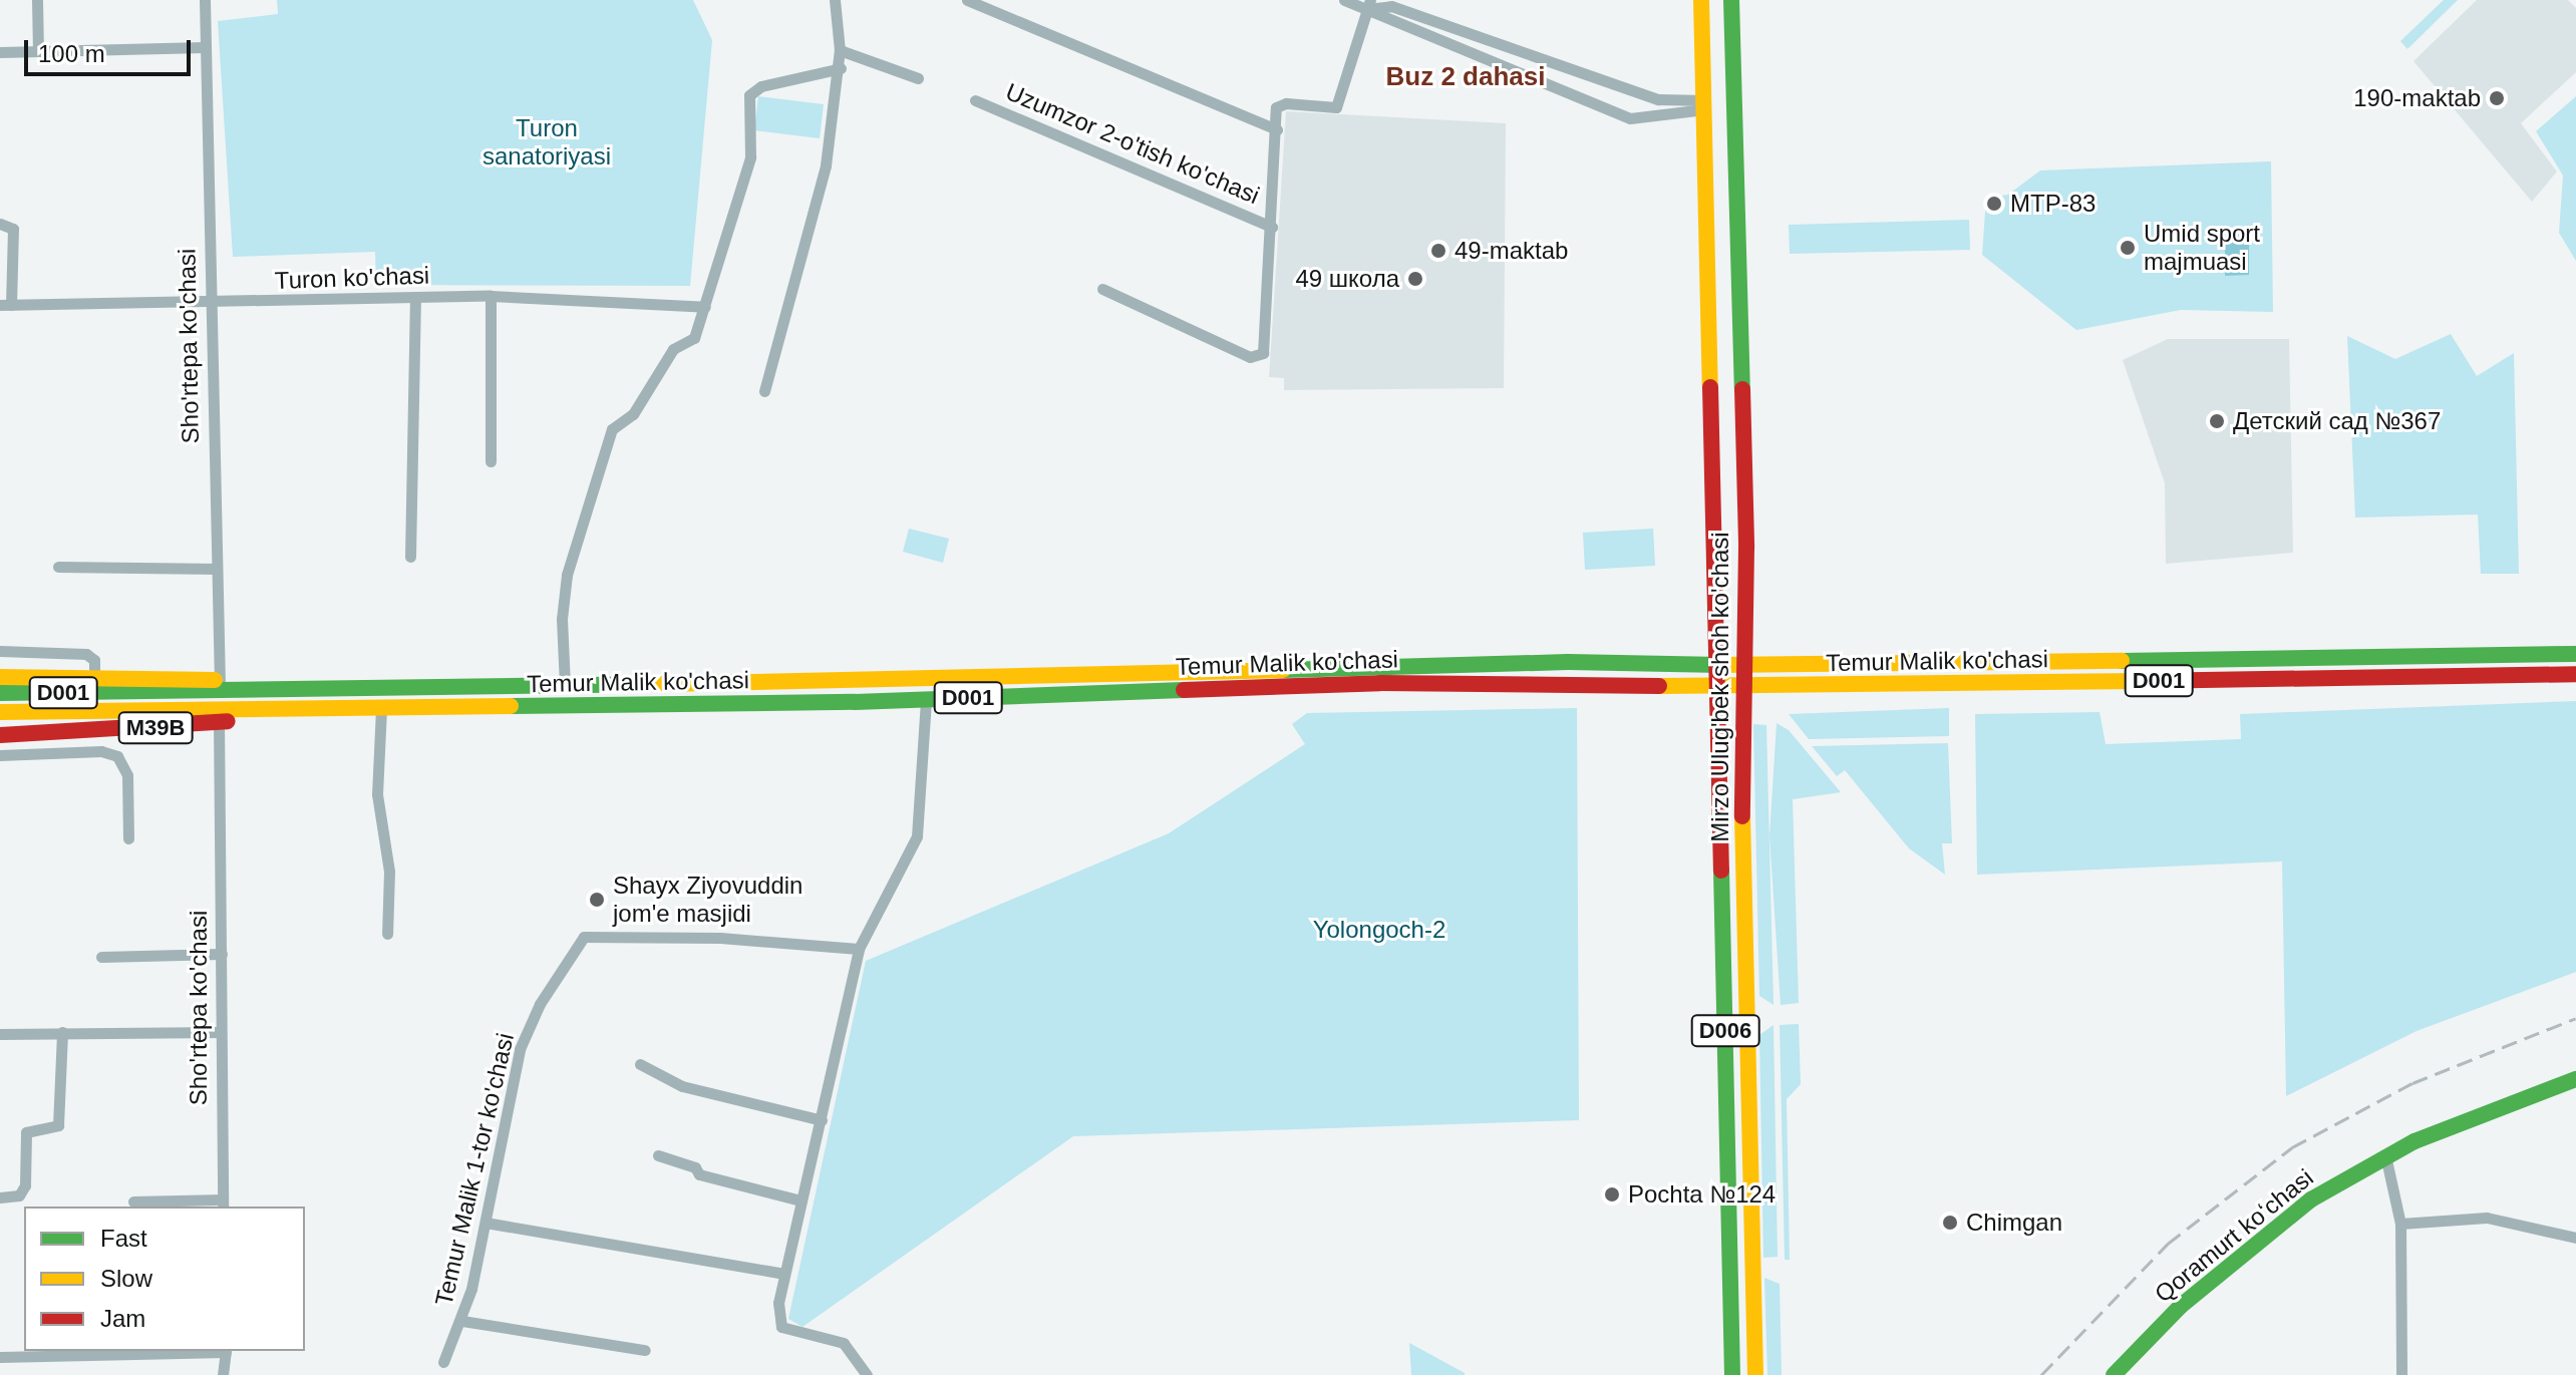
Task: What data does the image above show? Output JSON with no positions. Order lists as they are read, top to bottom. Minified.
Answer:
{"streets":{"main road":["Temur Malik ko'chasi","D001","Mirzo Ulug'bek shoh ko'chasi","M39B","D006","Qoramurt koʻchasi"],"street":["Uzumzor 2-o'tish ko'chasi","Turon ko'chasi","Sho'rtepa ko'chasi","Temur Malik 1-tor ko'chasi"]},"crossings":[["Turon ko'chasi","Sho'rtepa ko'chasi"],["Sho'rtepa ko'chasi","Temur Malik ko'chasi"],["Sho'rtepa ko'chasi","M39B"],["Temur Malik ko'chasi","Mirzo Ulug'bek shoh ko'chasi"],["Temur Malik ko'chasi","M39B"]],"districts":["Buz 2 dahasi"],"parks":["Turon sanatoriyasi","Yolongoch-2"],"places":["190-maktab","MTP-83","Umid sport majmuasi","49-maktab","49 школа","Детский сад №367","Shayx Ziyovuddin jom'e masjidi","Pochta №124","Chimgan"],"legend":["Fast","Slow","Jam"],"scale_bar":"100 m"}
